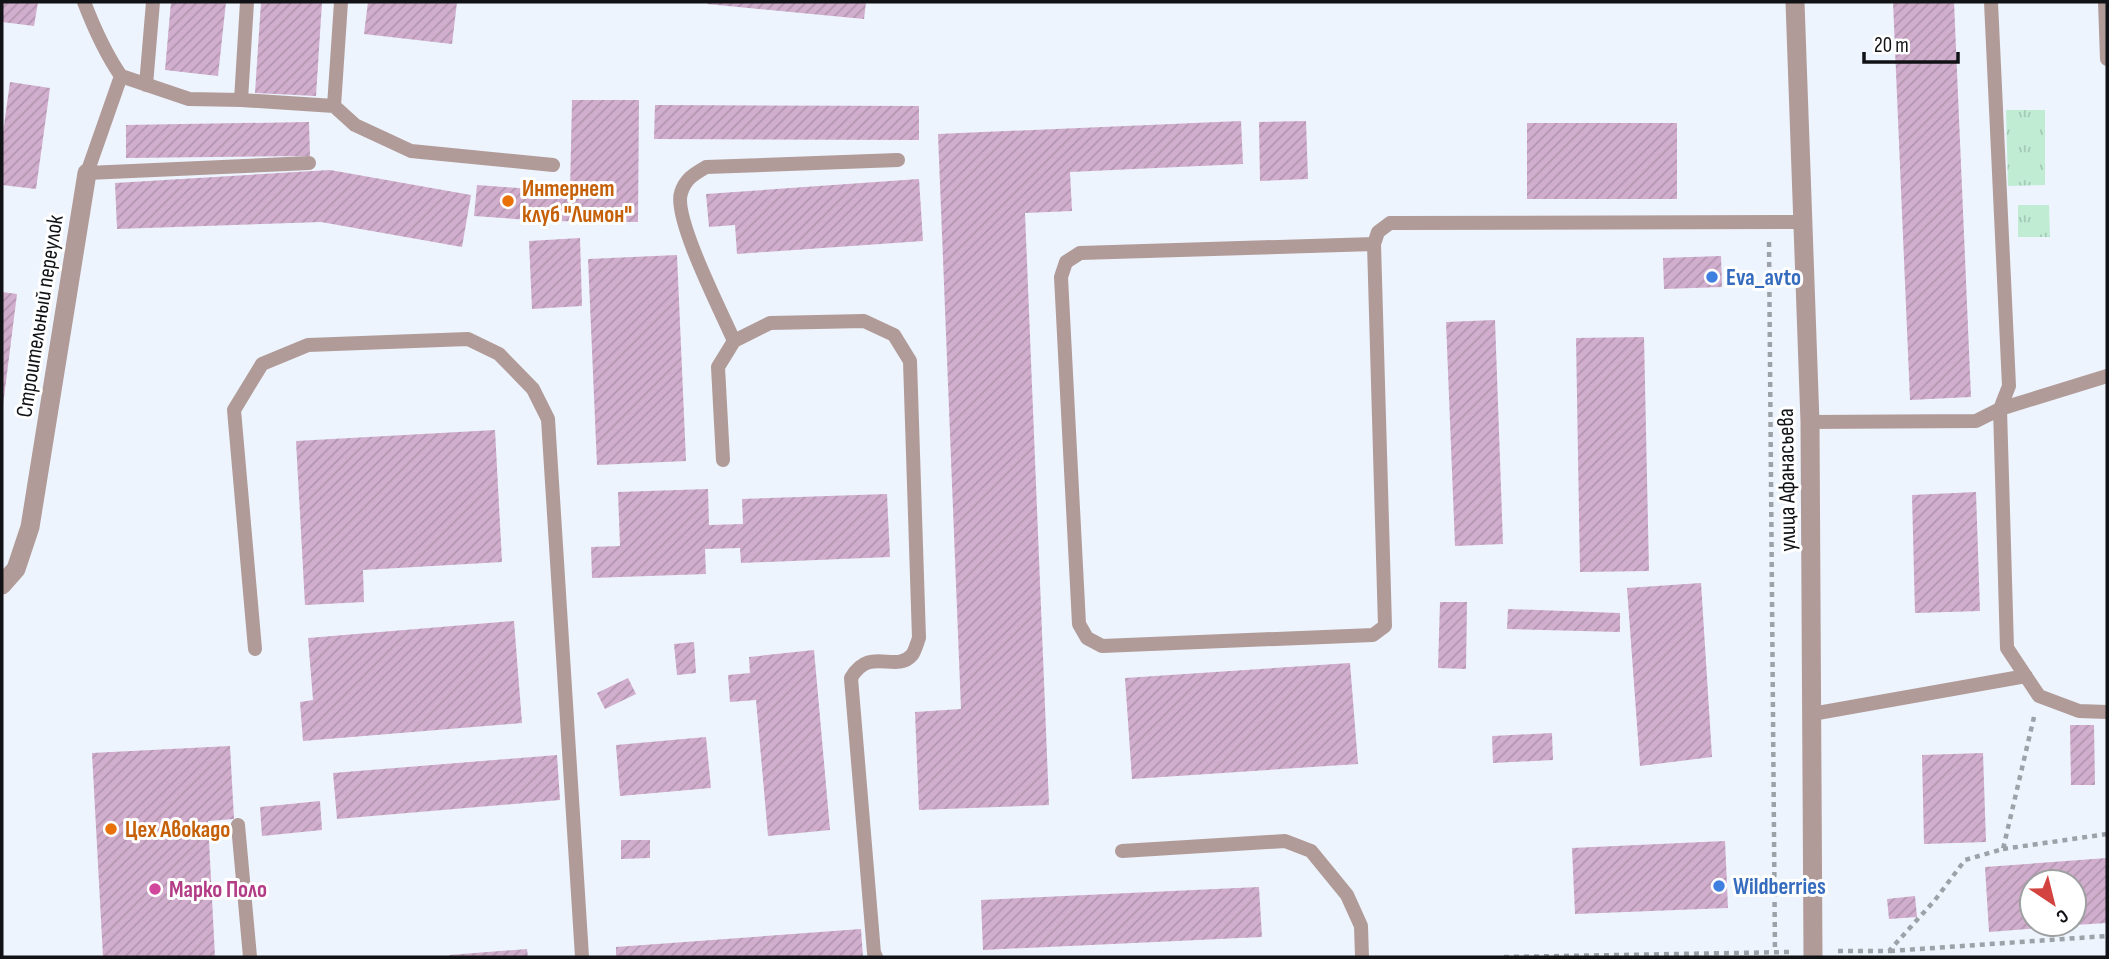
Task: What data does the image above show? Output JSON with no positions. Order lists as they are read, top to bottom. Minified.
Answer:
{"streets":{"street":["Строительный переулок","улица Афанасьева"]},"places":["Интернет клуб \"Лимон\"","Eva_avto","Цех Авокадо","Wildberries","Марко Поло"],"scale_bar":"20 m","north":"bottom right"}
